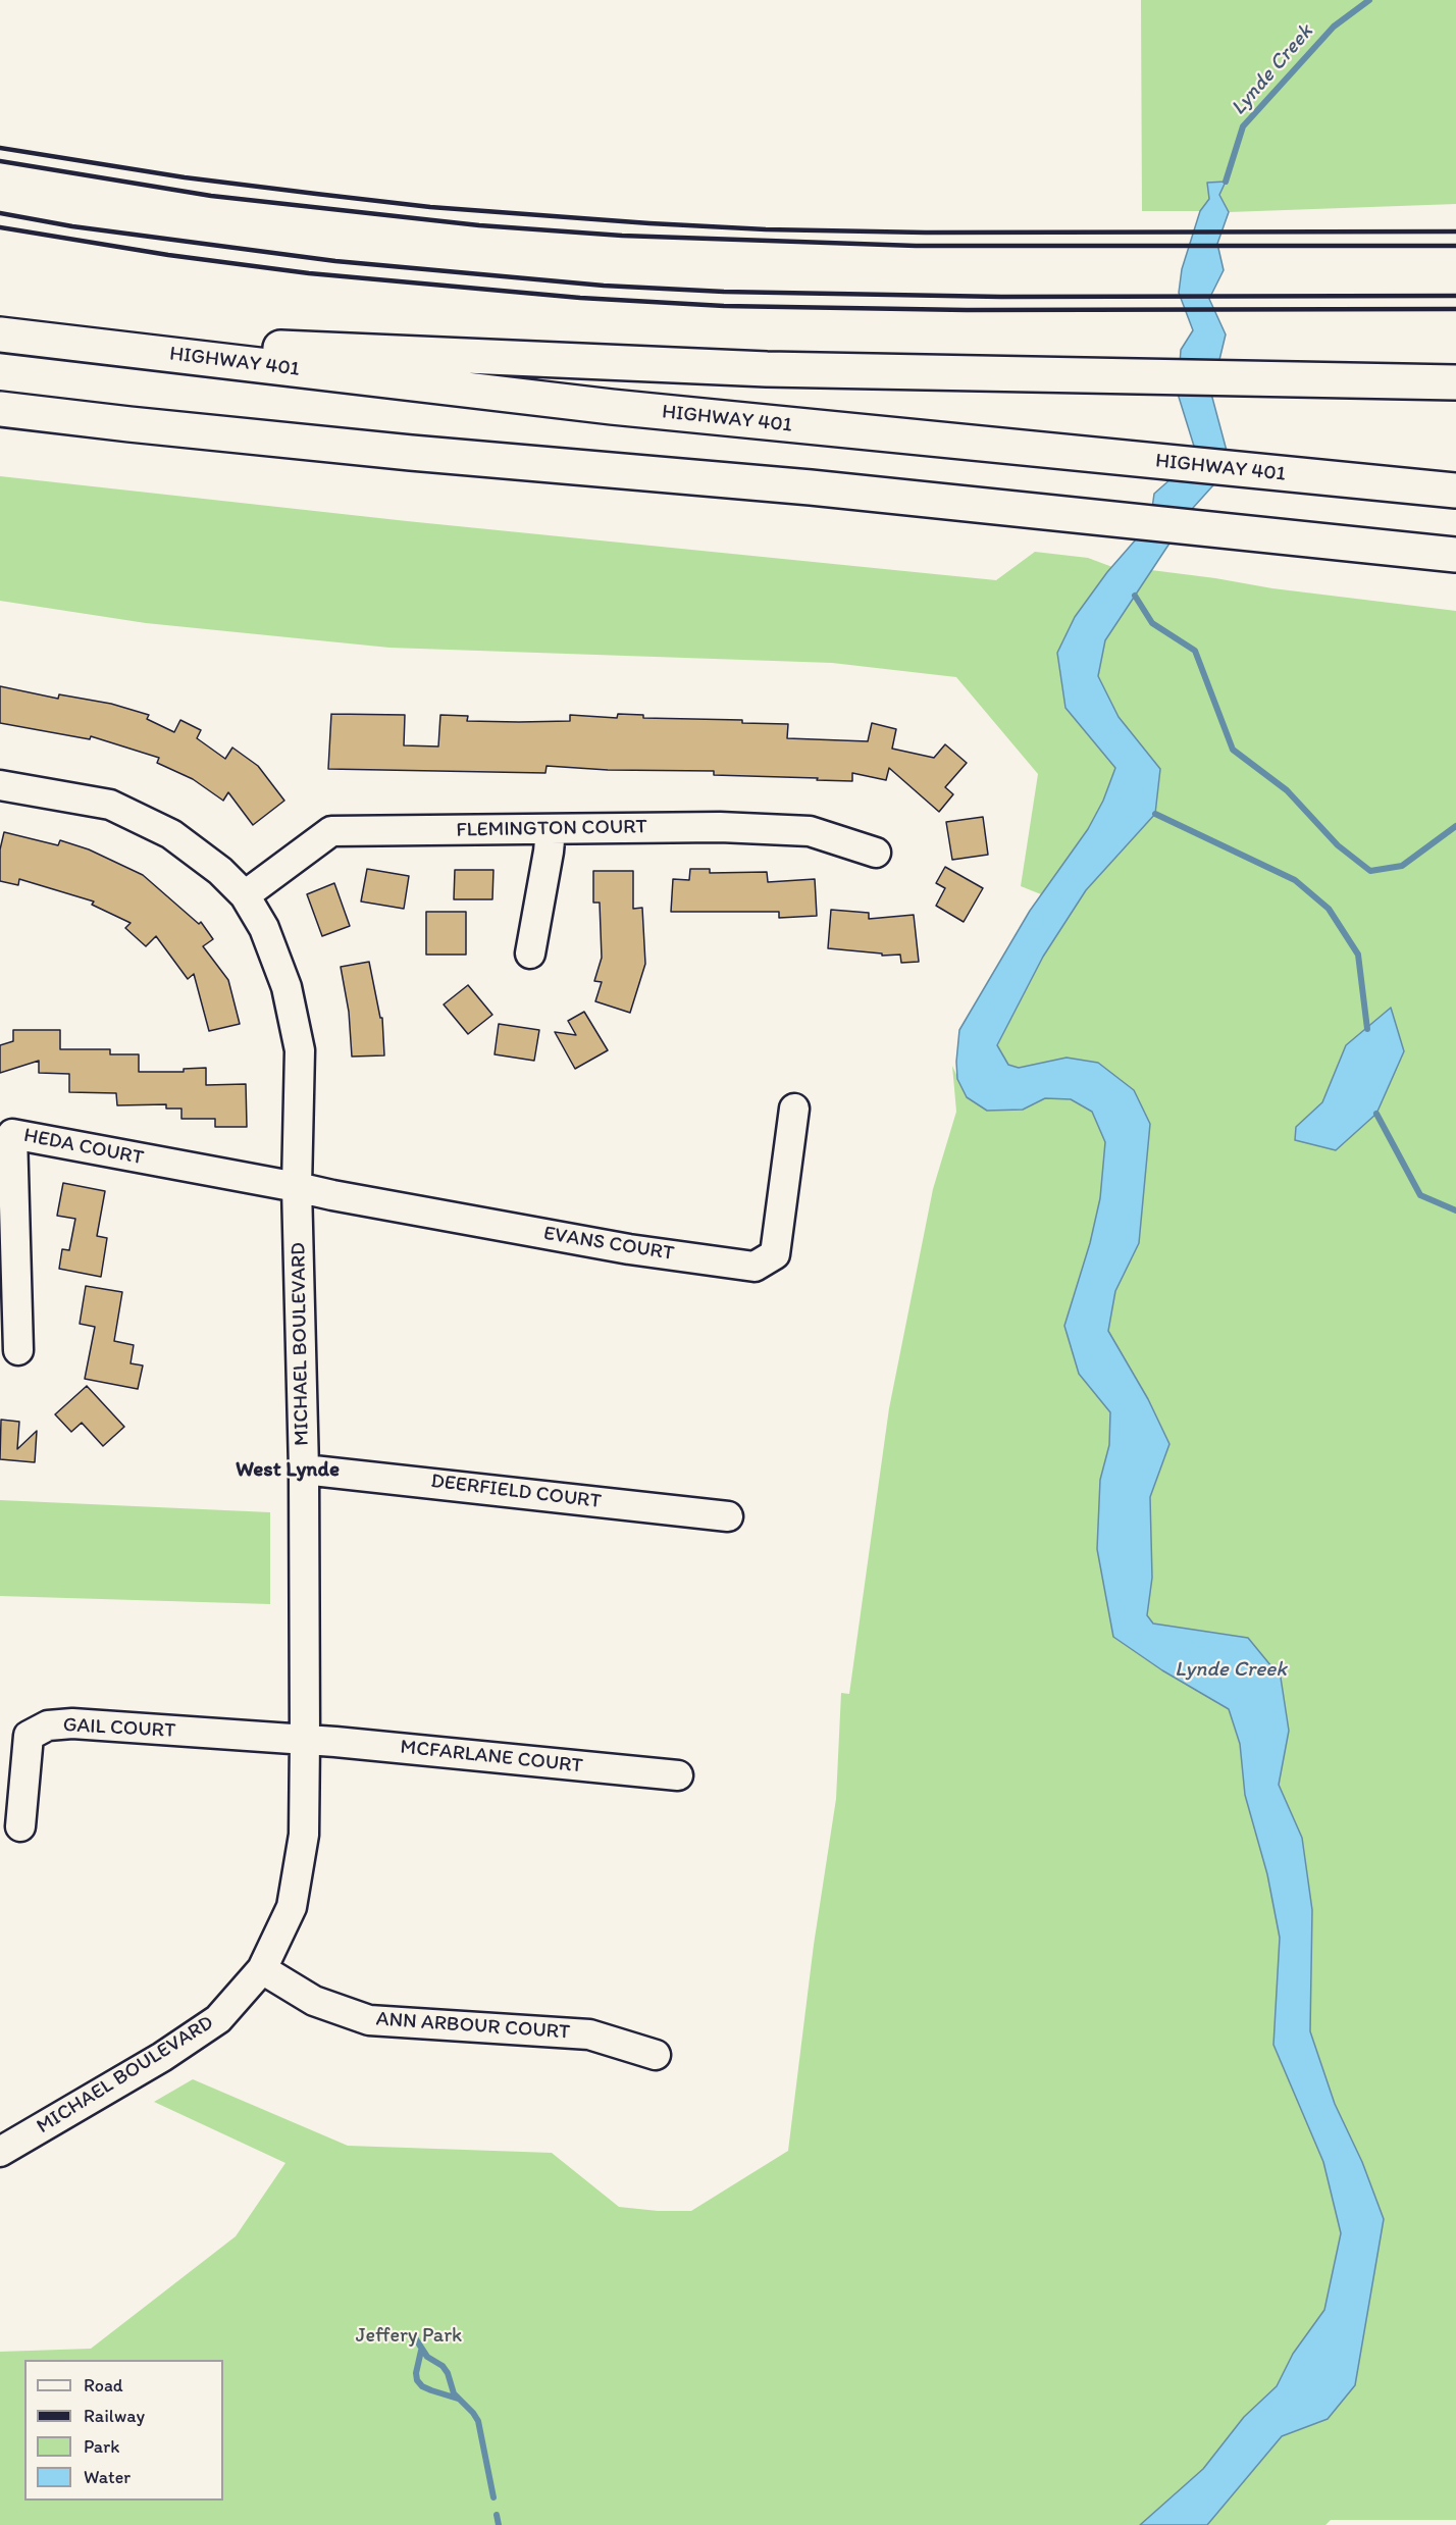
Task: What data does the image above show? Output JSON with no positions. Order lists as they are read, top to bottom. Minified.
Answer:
{"streets":{"highway":["HIGHWAY 401"],"street":["FLEMINGTON COURT","HEDA COURT","EVANS COURT","MICHAEL BOULEVARD","DEERFIELD COURT","GAIL COURT","MCFARLANE COURT","ANN ARBOUR COURT"]},"crossings":[["FLEMINGTON COURT","MICHAEL BOULEVARD"],["HEDA COURT","EVANS COURT"],["HEDA COURT","MICHAEL BOULEVARD"],["EVANS COURT","MICHAEL BOULEVARD"],["MICHAEL BOULEVARD","DEERFIELD COURT"],["MICHAEL BOULEVARD","GAIL COURT"],["MICHAEL BOULEVARD","MCFARLANE COURT"],["MICHAEL BOULEVARD","ANN ARBOUR COURT"],["GAIL COURT","MCFARLANE COURT"]],"districts":["West Lynde"],"water":["Lynde Creek"],"parks":["Jeffery Park"],"legend":["Road","Railway","Park","Water"]}
